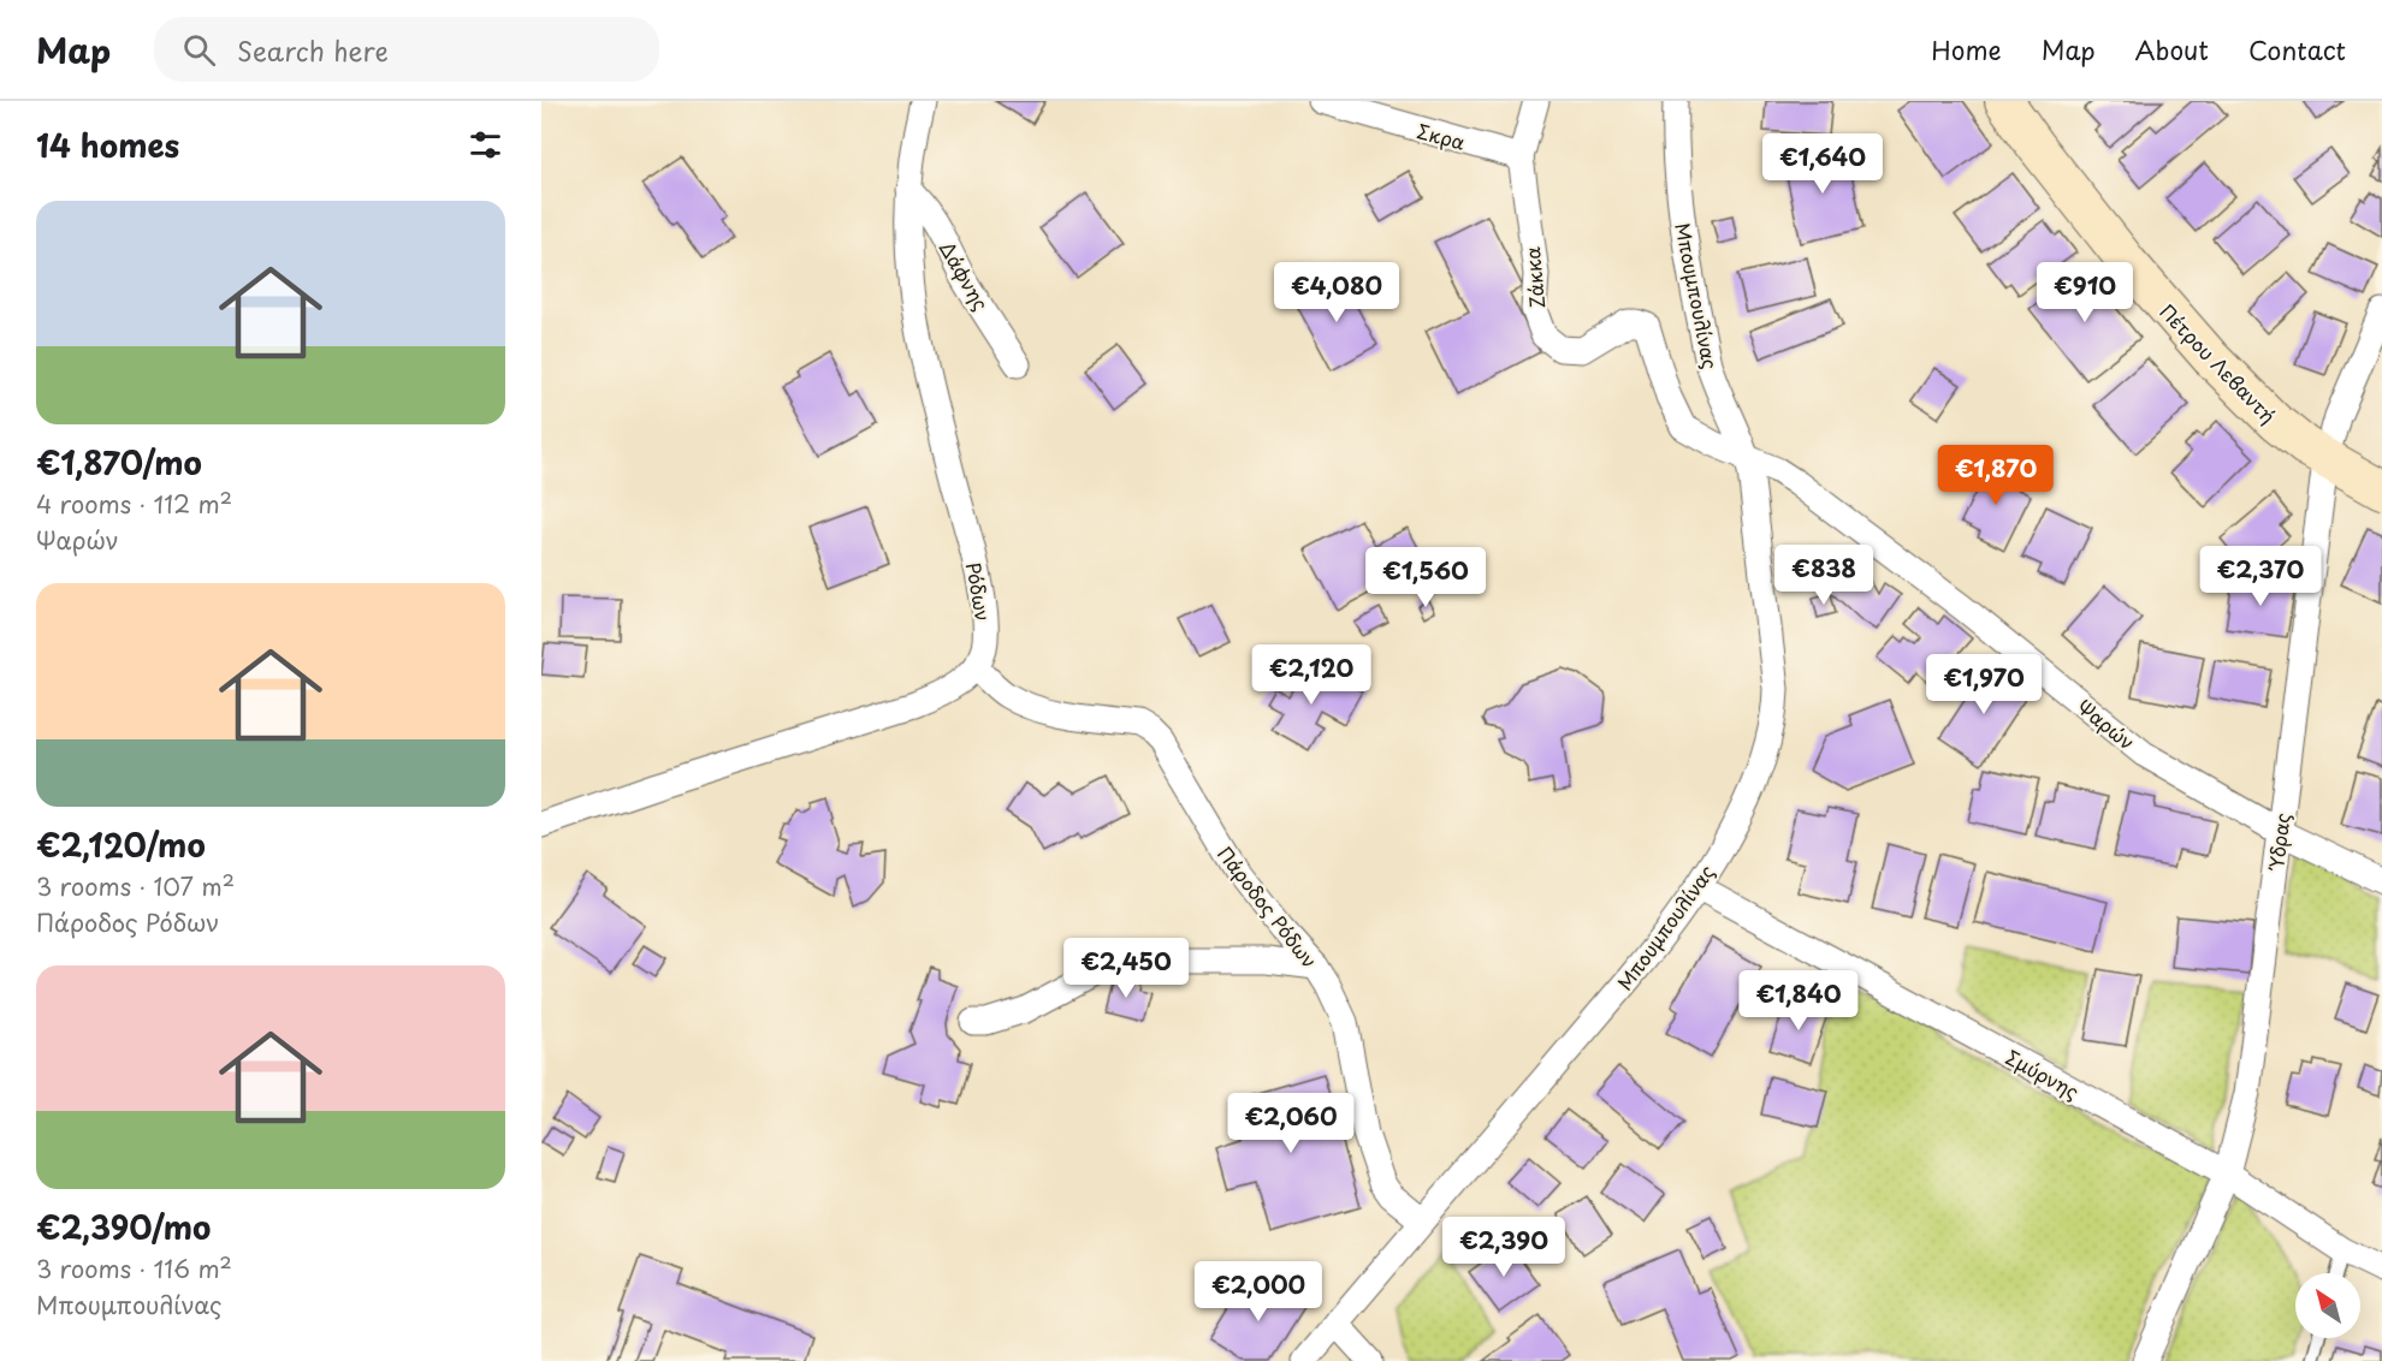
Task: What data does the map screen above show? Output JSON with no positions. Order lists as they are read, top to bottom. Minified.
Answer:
{"streets":{"street":["Σκρα","Δάφνης","Ζάκκα","Μπουμπουλίνας","Πέτρου Λεβαντή","Ρόδων","Ψαρών","Ύδρας","Πάροδος Ρόδων","Σμύρνης"]},"crossings":[["Σκρα","Ζάκκα"],["Δάφνης","Ρόδων"],["Ζάκκα","Μπουμπουλίνας"],["Ζάκκα","Ψαρών"],["Μπουμπουλίνας","Ψαρών"],["Μπουμπουλίνας","Πάροδος Ρόδων"],["Μπουμπουλίνας","Σμύρνης"],["Πέτρου Λεβαντή","Ύδρας"],["Ρόδων","Πάροδος Ρόδων"],["Ψαρών","Ύδρας"],["Ύδρας","Σμύρνης"]],"north":"top left","page":{"header":"Map","search":"Search here","nav":["Home","Map","About","Contact"],"heading":"14 homes","price":["€1,640","€4,080","€910","€1,870","€838","€2,370","€1,560","€2,120","€1,970","€2,450","€1,840","€2,060","€2,390","€2,000"],"list":[{"name":"€1,870/mo","note":"4 rooms · 112 m² · Ψαρών"},{"name":"€2,120/mo","note":"3 rooms · 107 m² · Πάροδος Ρόδων"},{"name":"€2,390/mo","note":"3 rooms · 116 m² · Μπουμπουλίνας"}]}}
